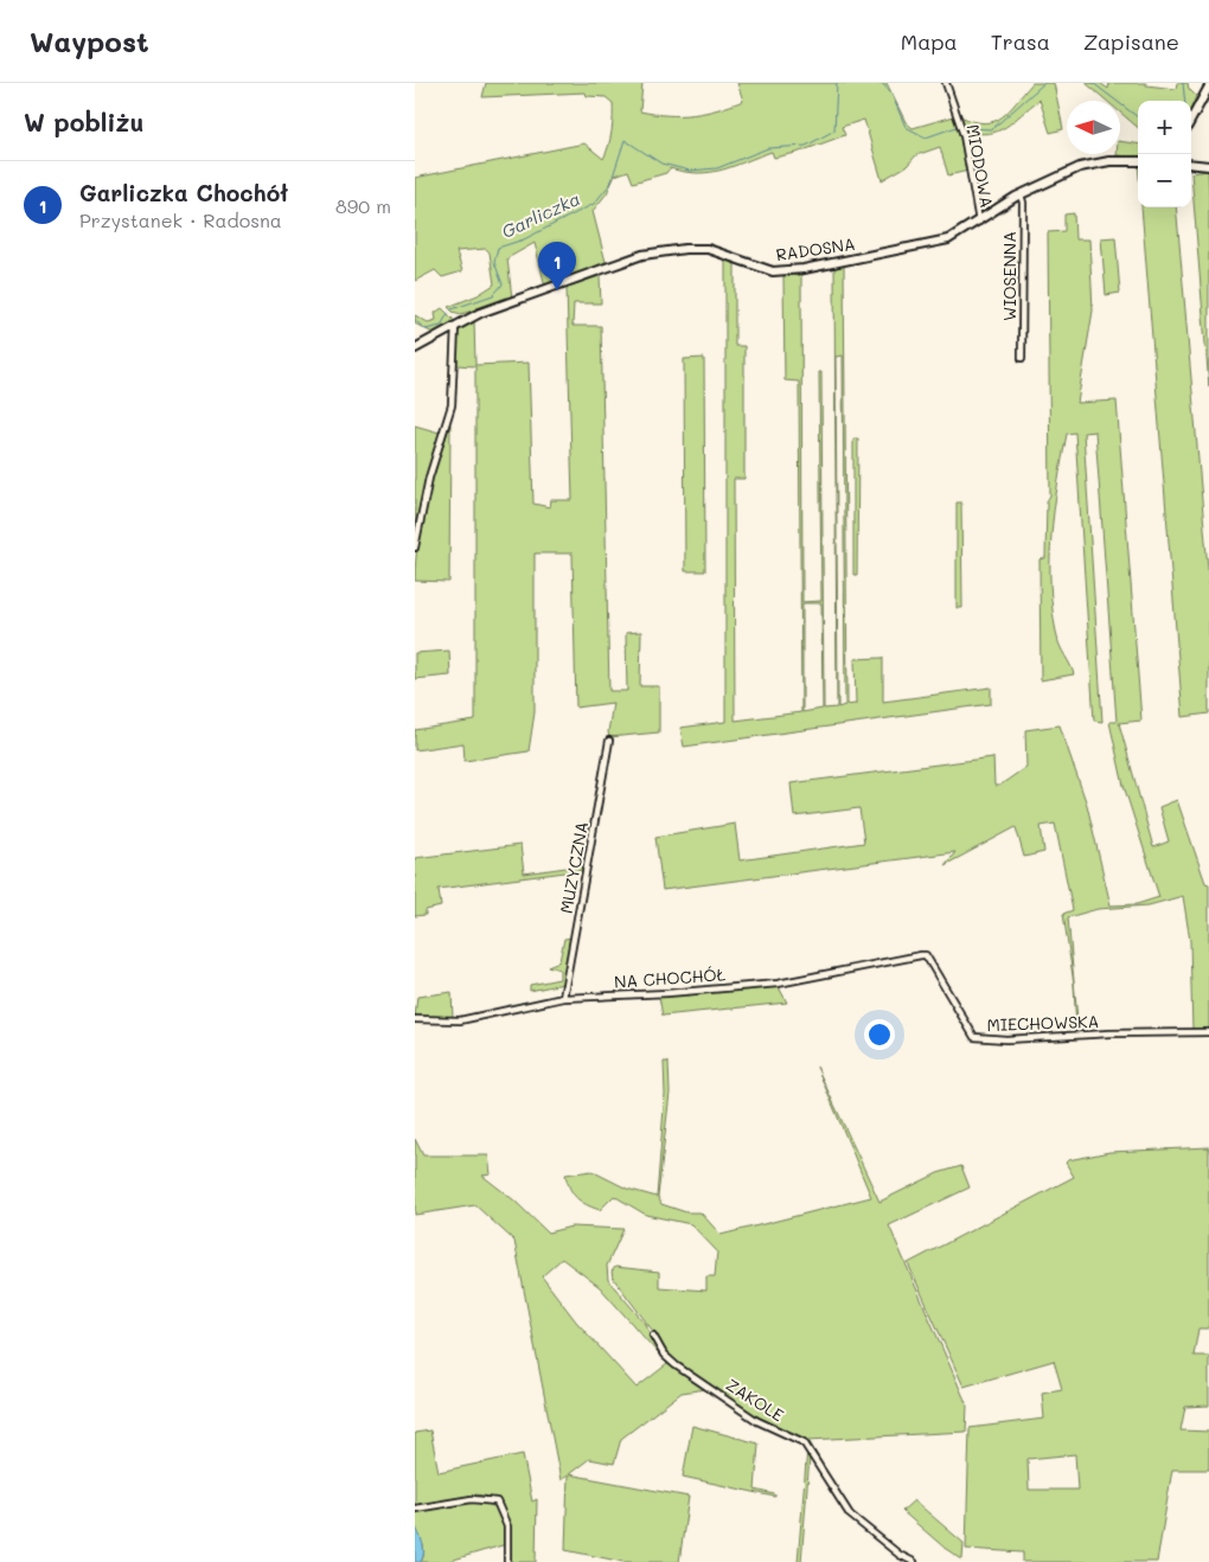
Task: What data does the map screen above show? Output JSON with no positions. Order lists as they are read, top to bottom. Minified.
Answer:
{"streets":{"street":["MIODOWA","RADOSNA","WIOSENNA","MUZYCZNA","NA CHOCHÓŁ","MIECHOWSKA","ZAKOLE"]},"crossings":[["MIODOWA","RADOSNA"],["RADOSNA","WIOSENNA"],["MUZYCZNA","NA CHOCHÓŁ"],["NA CHOCHÓŁ","MIECHOWSKA"]],"water":["Garliczka"],"north":"left","page":{"header":"Waypost","nav":["Mapa","Trasa","Zapisane"],"heading":"W pobliżu","map_buttons":["+","−"],"list":[{"mark":"1","name":"Garliczka Chochół","note":"Przystanek · Radosna","value":"890 m"}],"pins":"1"}}
